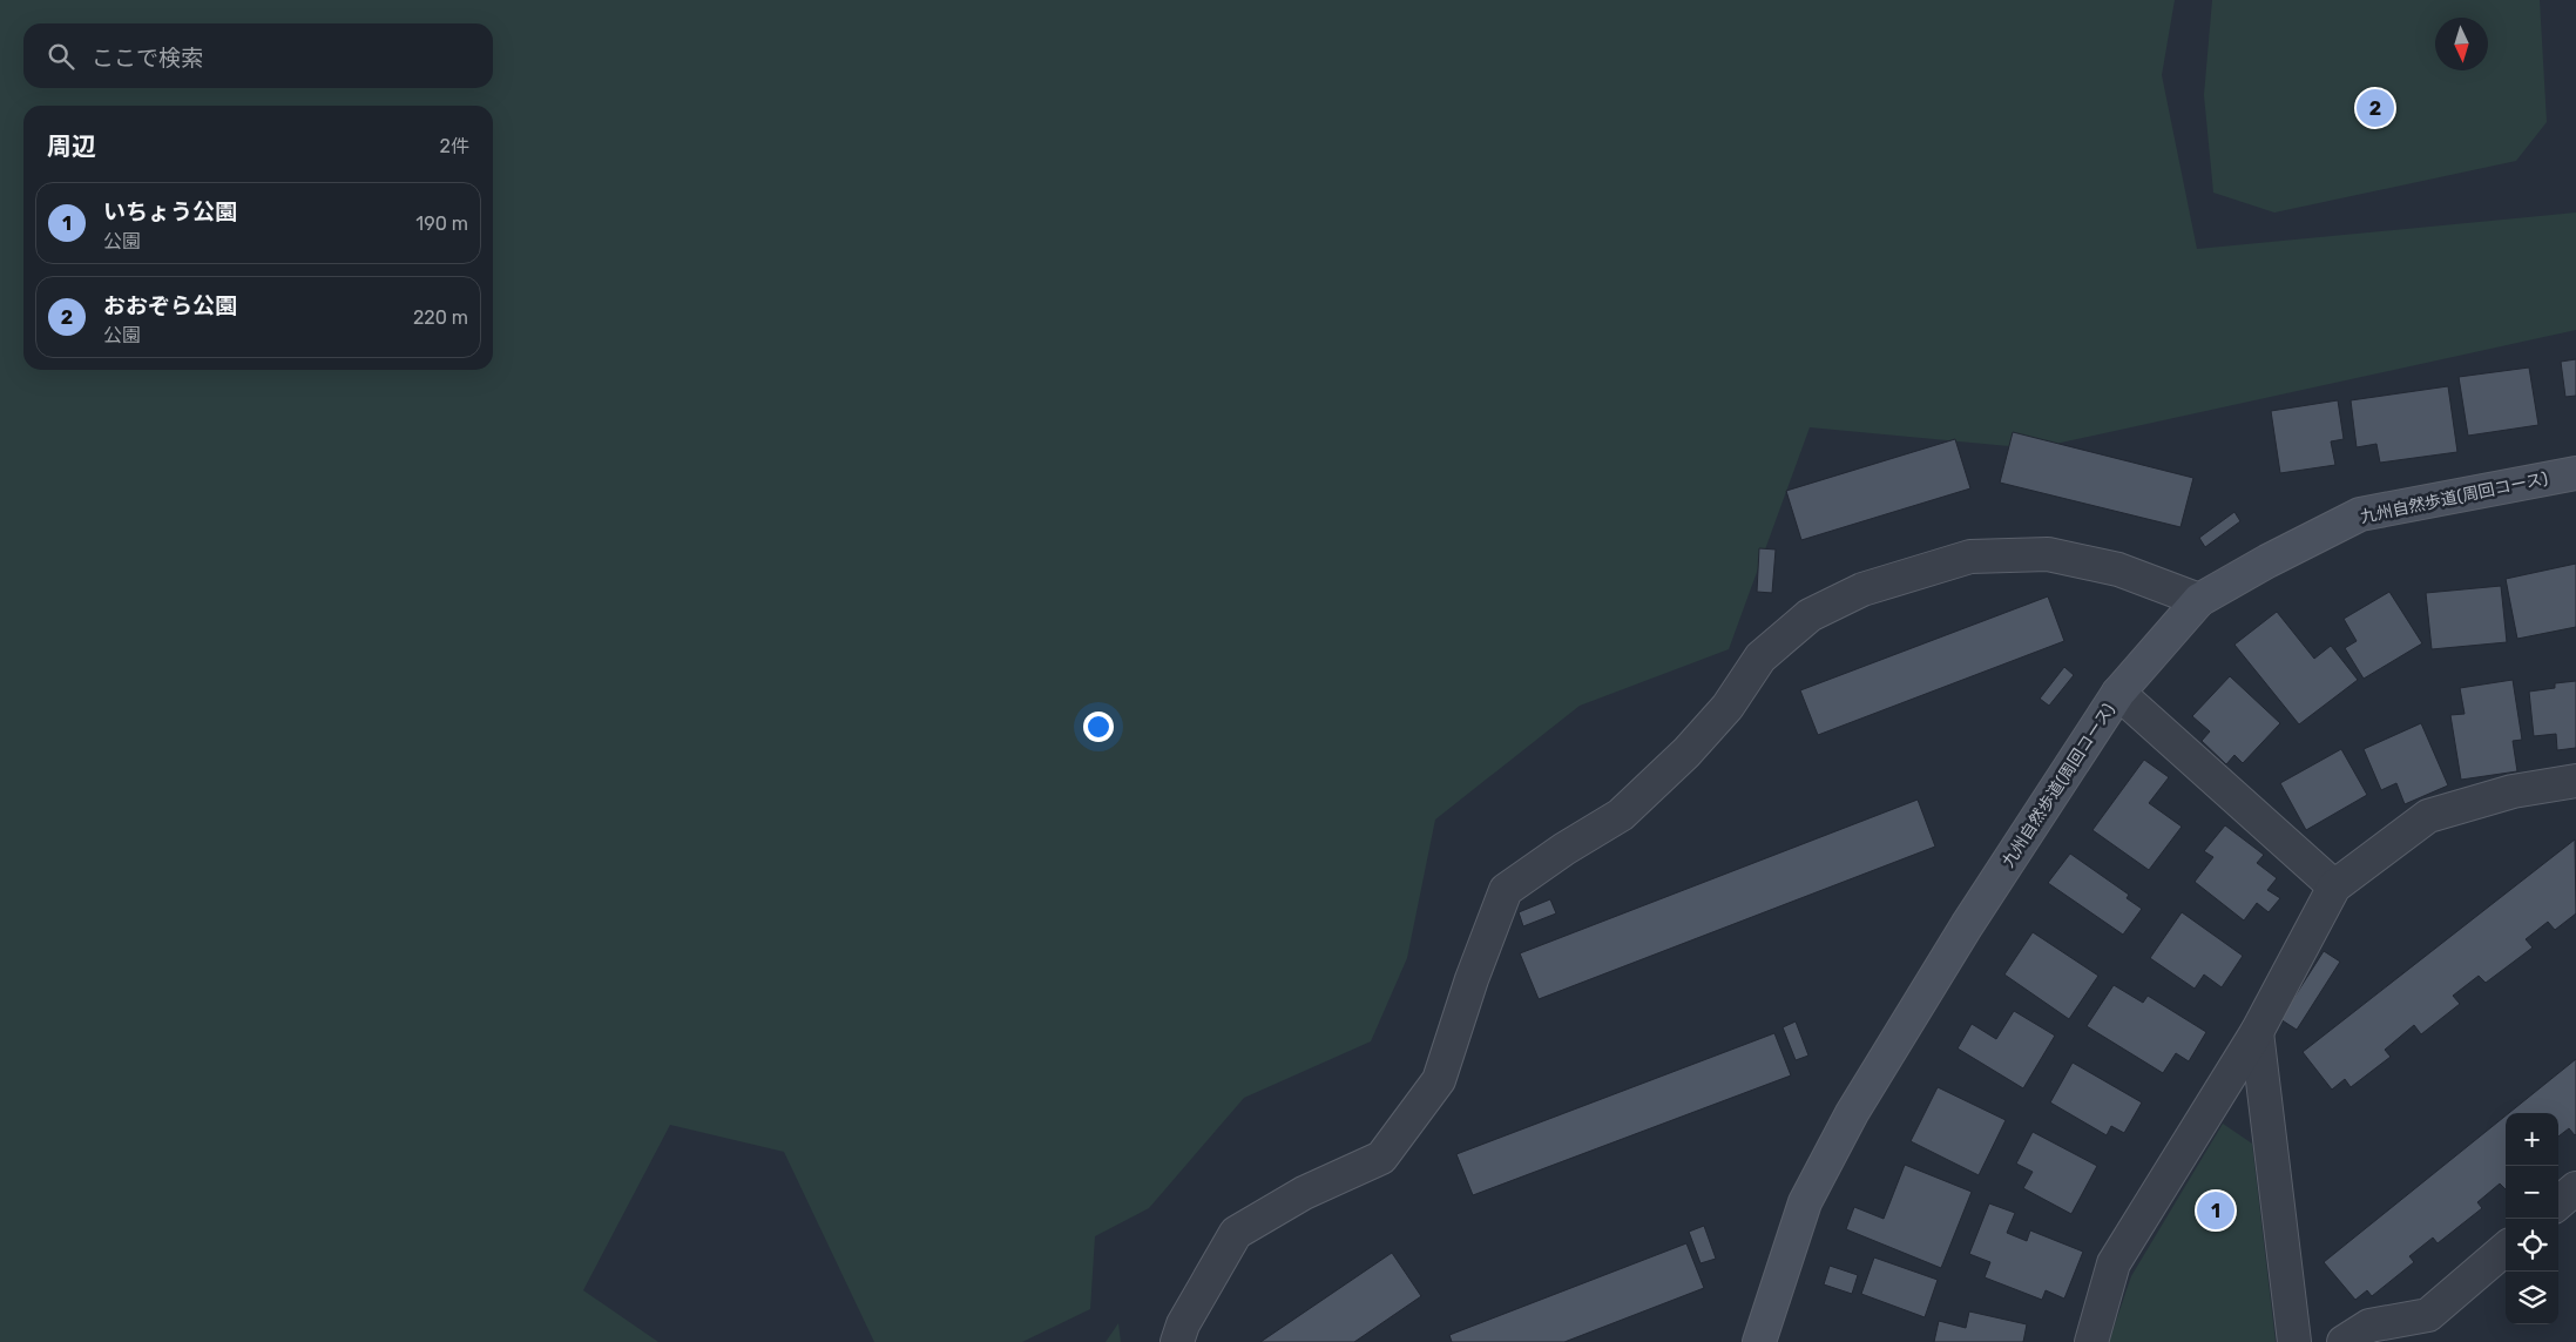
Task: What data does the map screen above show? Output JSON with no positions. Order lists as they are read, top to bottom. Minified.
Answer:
{"streets":{"street":["九州自然歩道(周回コース)"]},"north":"bottom","page":{"search":"ここで検索","pins":["2","1"],"heading":["周辺","2件"],"list":[{"mark":"1","name":"いちょう公園","note":"公園","value":"190 m"},{"mark":"2","name":"おおぞら公園","note":"公園","value":"220 m"}],"map_buttons":["+","−"]}}
